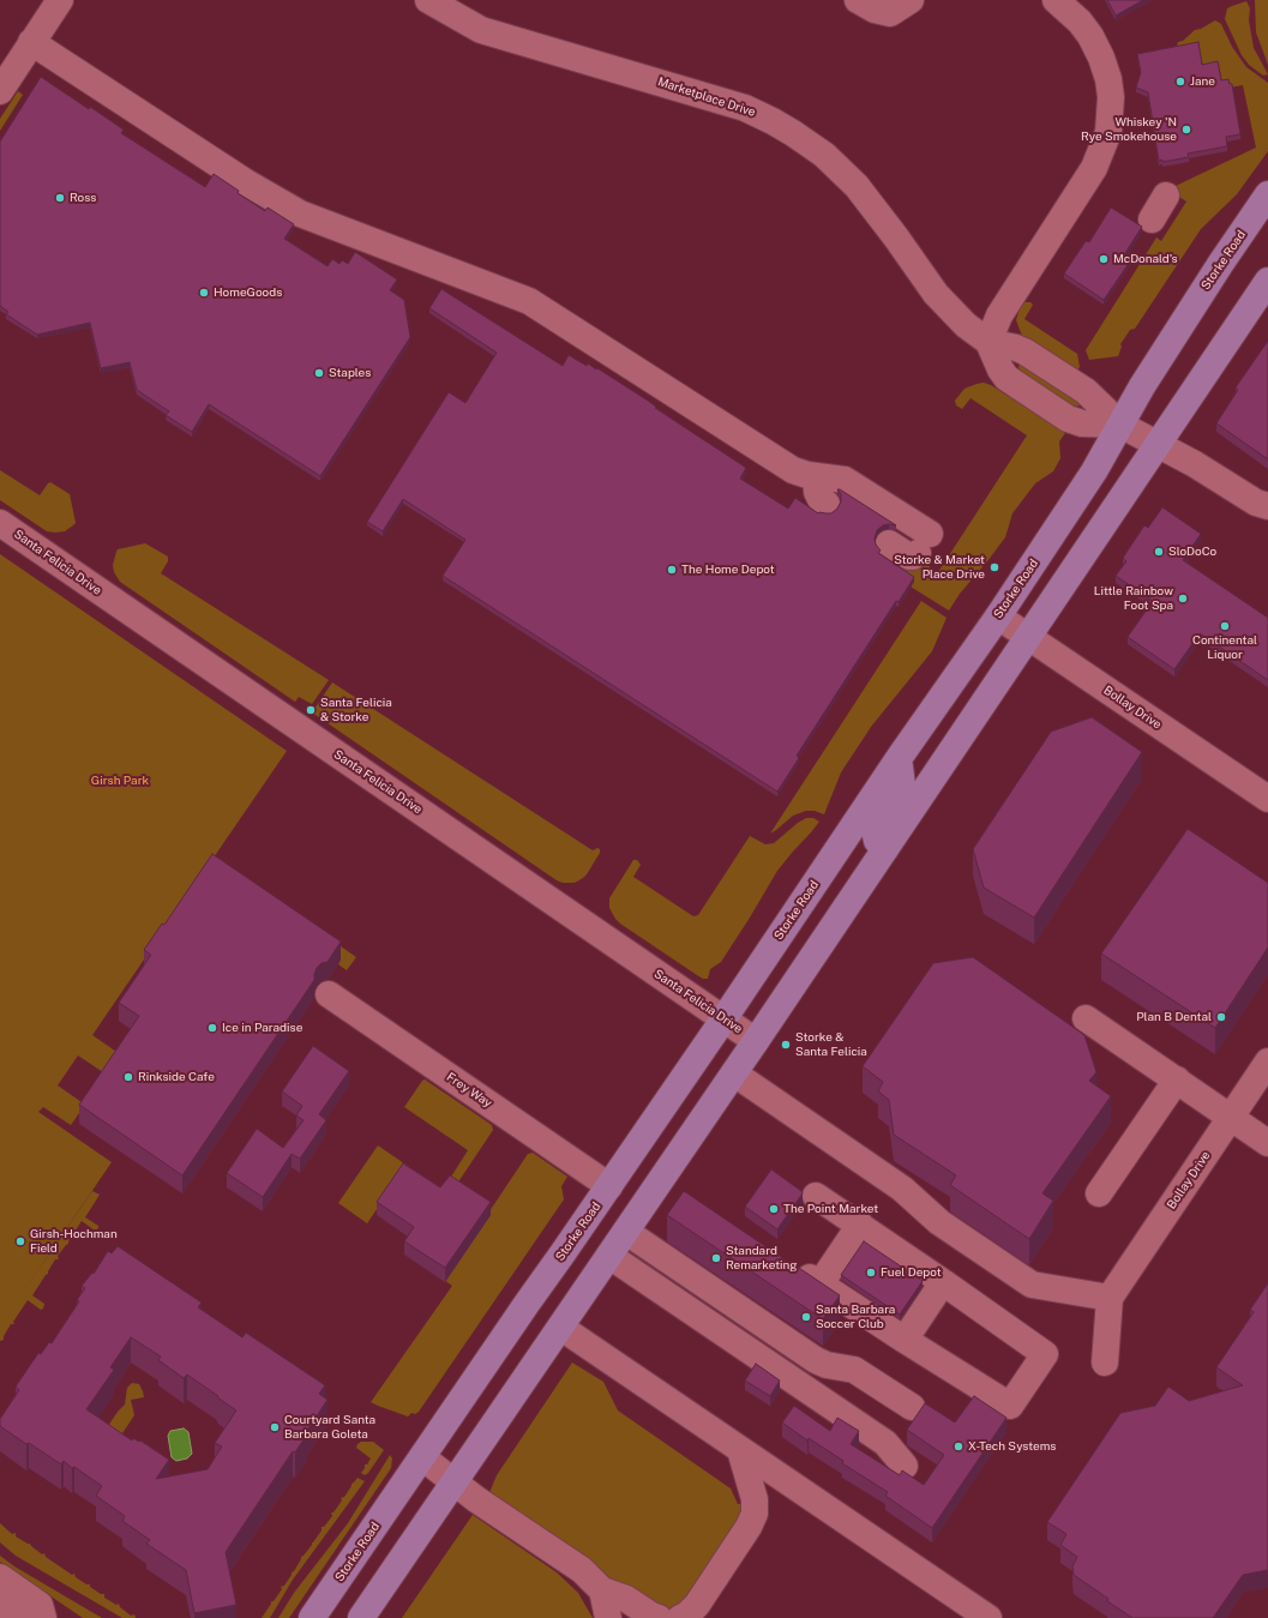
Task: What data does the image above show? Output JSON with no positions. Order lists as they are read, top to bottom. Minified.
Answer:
{"streets":{"main road":["Storke Road"],"street":["Marketplace Drive","Santa Felicia Drive","Bollay Drive","Frey Way"]},"crossings":[["Storke Road","Santa Felicia Drive"],["Storke Road","Bollay Drive"],["Storke Road","Frey Way"]],"parks":["Girsh Park"],"places":["Jane","Whiskey 'N Rye Smokehouse","Ross","McDonald's","HomeGoods","Staples","SloDoCo","Storke & Market Place Drive","The Home Depot","Little Rainbow Foot Spa","Continental Liquor","Santa Felicia & Storke","Plan B Dental","Ice in Paradise","Storke & Santa Felicia","Rinkside Cafe","The Point Market","Girsh-Hochman Field","Standard Remarketing","Fuel Depot","Santa Barbara Soccer Club","Courtyard Santa Barbara Goleta","X-Tech Systems"]}
